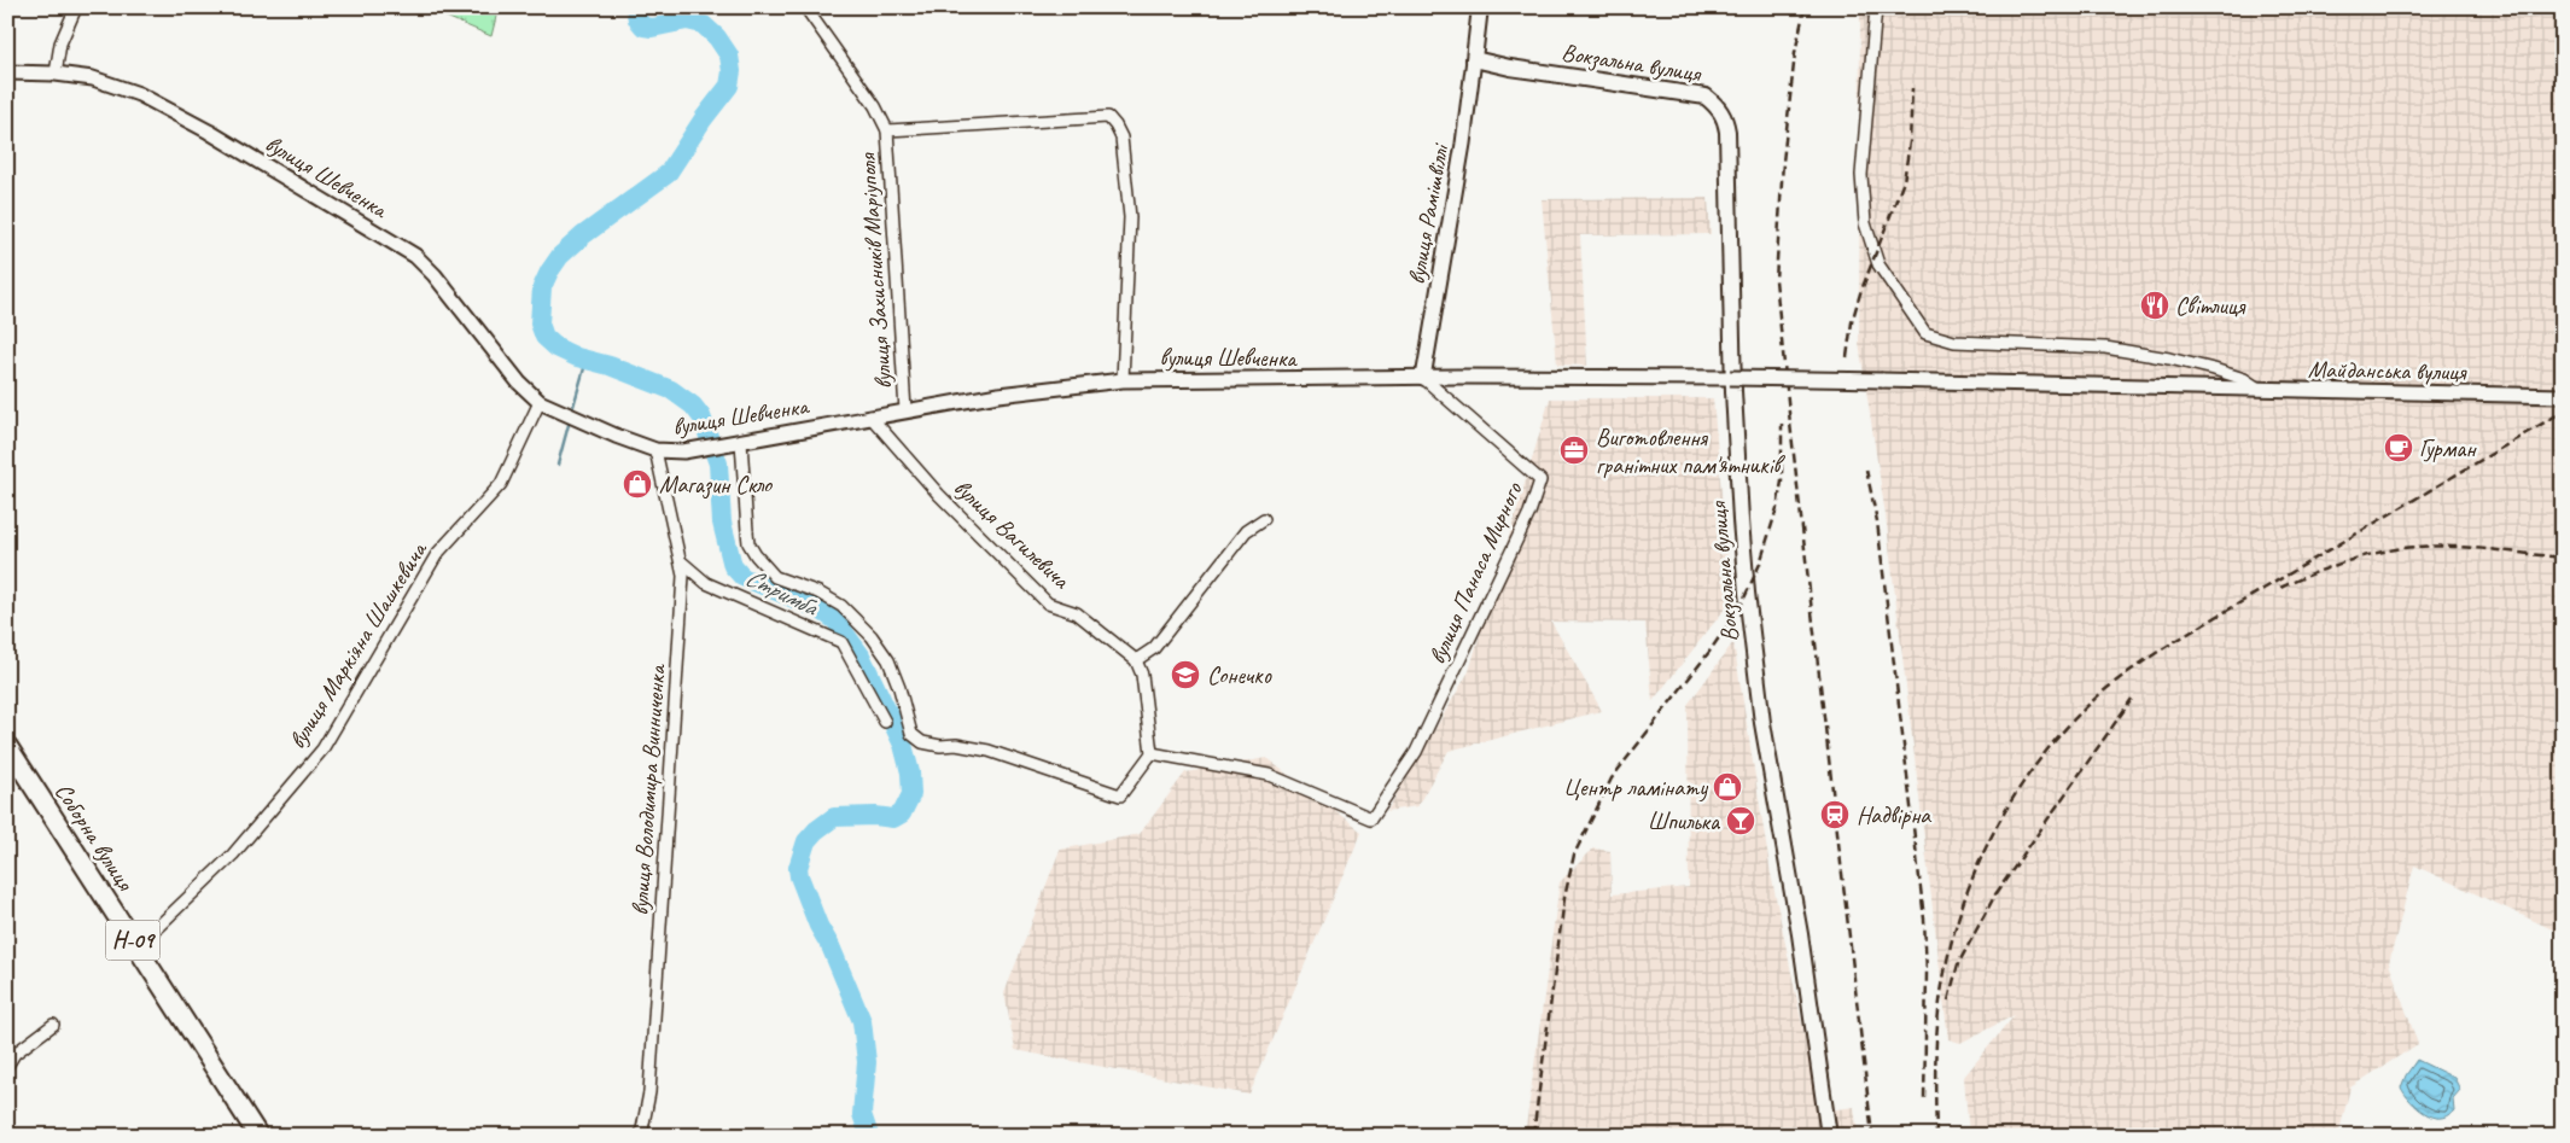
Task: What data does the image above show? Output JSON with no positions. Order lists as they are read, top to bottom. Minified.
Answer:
{"streets":{"main road":["Вокзальна вулиця","Соборна вулиця","Н-09"],"street":["вулиця Шевченка","вулиця Рамішвіллі","вулиця Захисників Маріуполя","Майданська вулиця","вулиця Вагилевича","вулиця Панаса Мирного","вулиця Маркіяна Шашкевича","вулиця Володимира Винниченка"]},"crossings":[["Вокзальна вулиця","вулиця Рамішвіллі"],["вулиця Шевченка","вулиця Рамішвіллі"],["вулиця Шевченка","вулиця Захисників Маріуполя"],["вулиця Шевченка","Майданська вулиця"],["вулиця Шевченка","вулиця Вагилевича"],["вулиця Шевченка","вулиця Панаса Мирного"],["вулиця Шевченка","вулиця Маркіяна Шашкевича"],["вулиця Шевченка","вулиця Володимира Винниченка"],["вулиця Рамішвіллі","вулиця Панаса Мирного"],["вулиця Маркіяна Шашкевича","Соборна вулиця"]],"water":["Стримба"],"places":{"restaurant":["Світлиця"],"cafe":["Гурман"],"office":["Виготовлення гранітних пам'ятників"],"shop":["Магазин Скло","Центр ламінату"],"school or university":["Сонечко"],"station":["Надвірна"],"bar":["Шпилька"]}}
